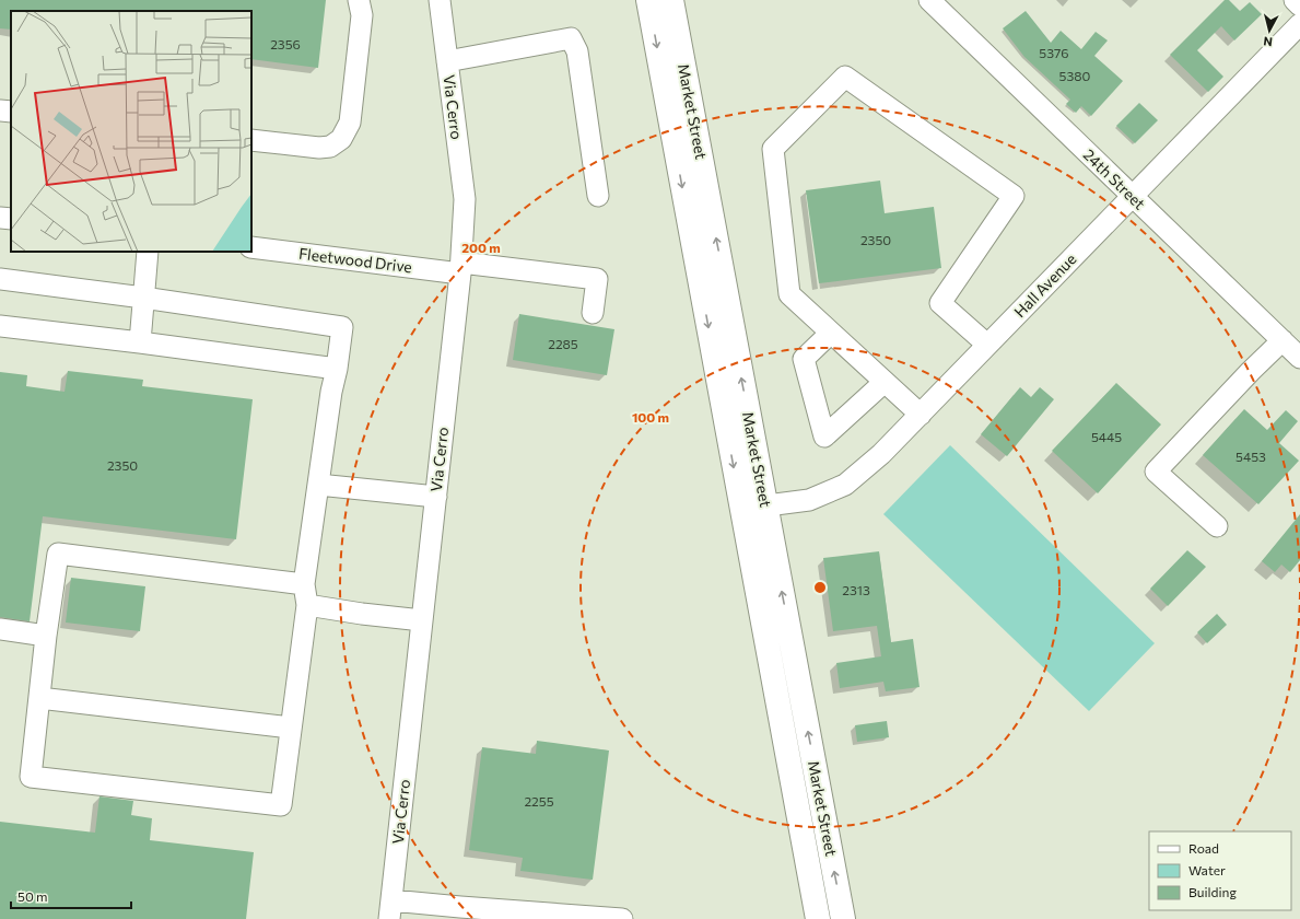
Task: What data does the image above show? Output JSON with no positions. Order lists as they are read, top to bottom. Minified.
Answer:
{"streets":{"main road":["Market Street"],"street":["Via Cerro","24th Street","Fleetwood Drive","Hall Avenue"]},"crossings":[["Via Cerro","Fleetwood Drive"],["Market Street","Hall Avenue"],["24th Street","Hall Avenue"]],"house_numbers":["2356","5376","5380","2350","2285","5445","5453","2350","2313","2255"],"legend":["Road","Water","Building"],"scale_bar":"50 m","north":"bottom","rings":["200 m","100 m"]}
